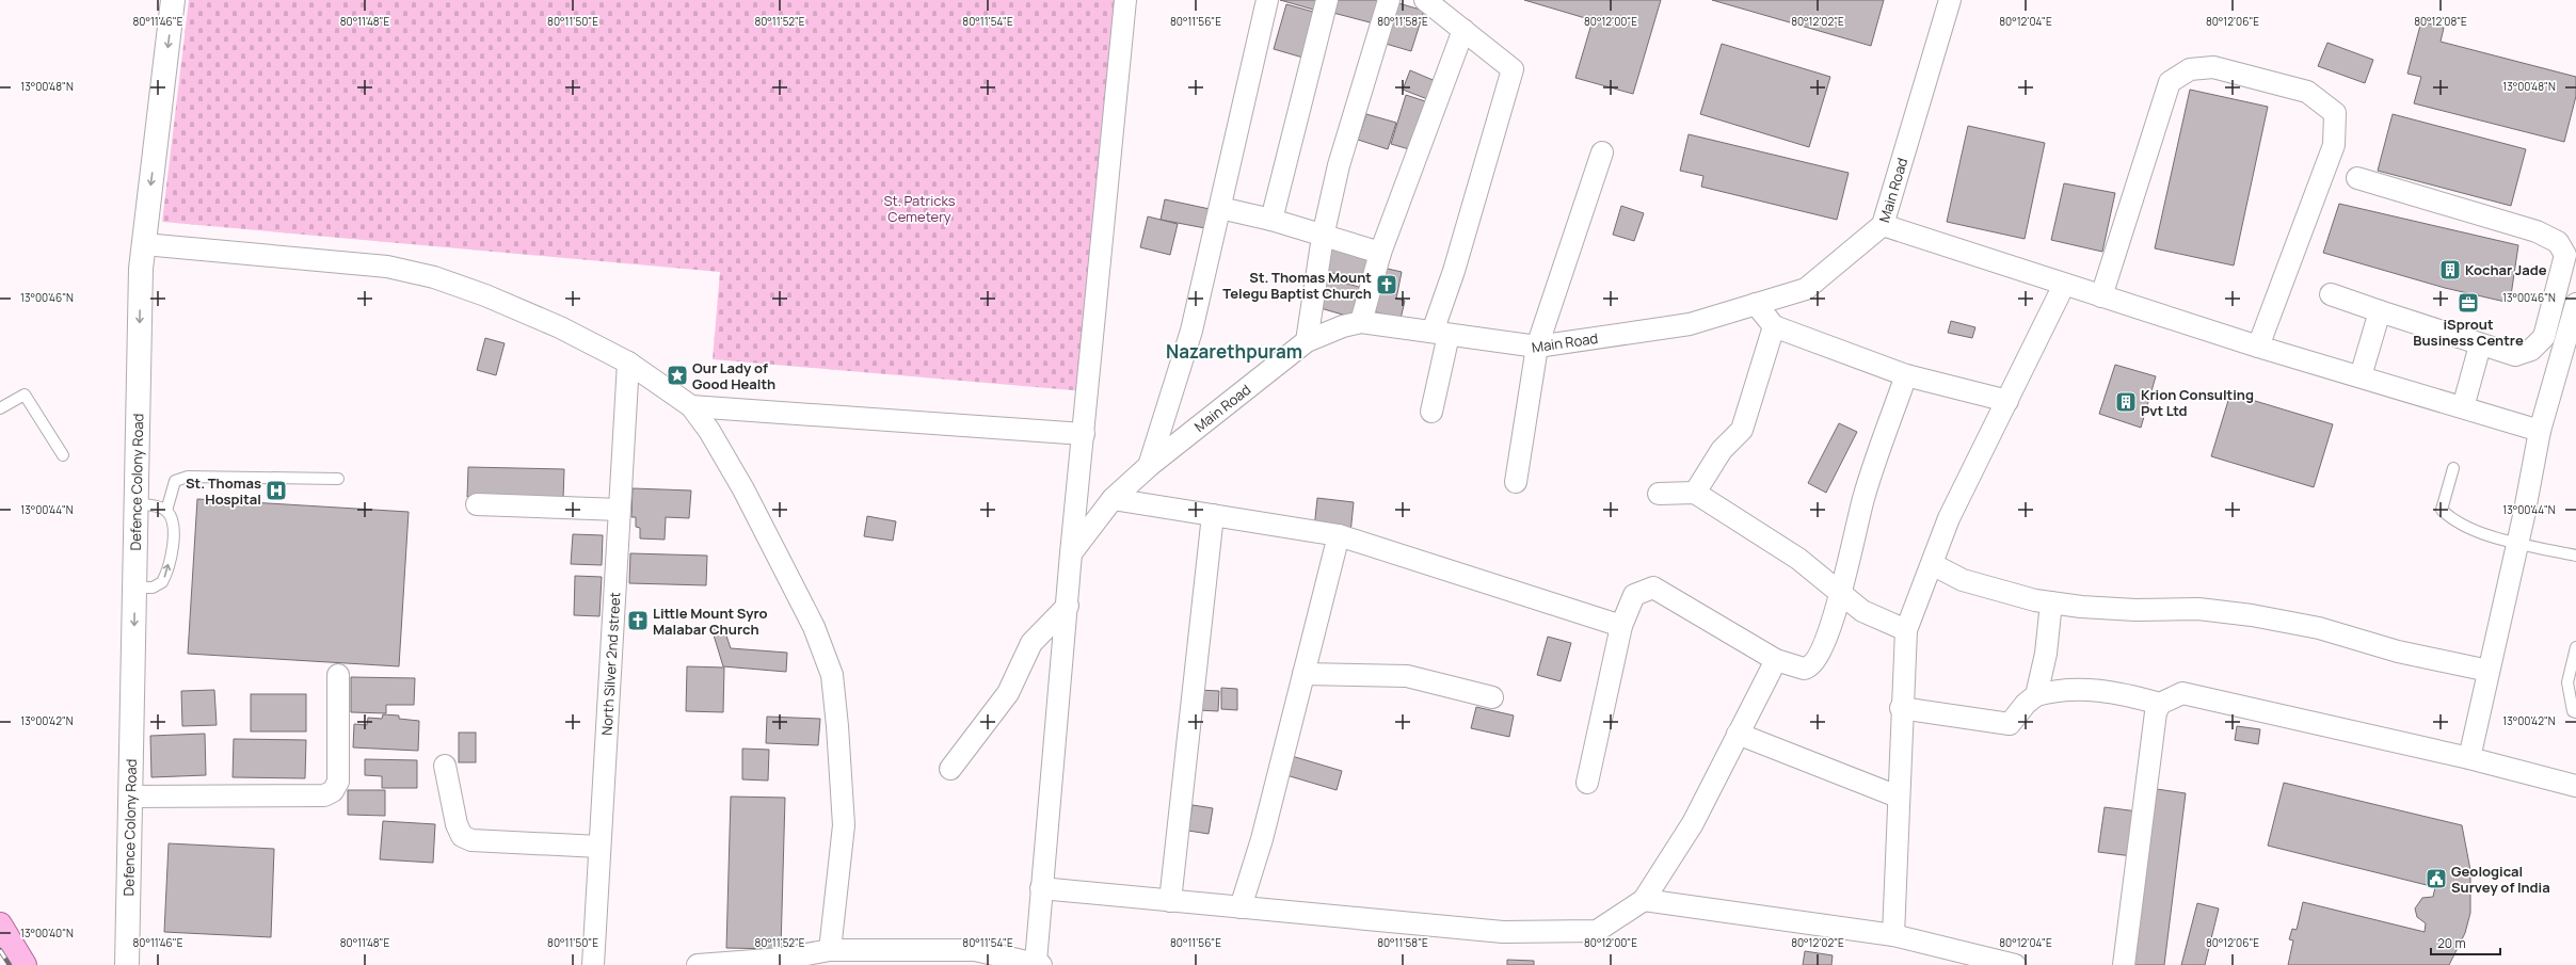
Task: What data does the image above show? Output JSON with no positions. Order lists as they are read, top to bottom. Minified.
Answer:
{"streets":{"main road":["Defence Colony Road"],"street":["Main Road","North Silver 2nd street"]},"one_way":["Defence Colony Road"],"districts":["Nazarethpuram"],"parks":["St. Patricks Cemetery"],"places":{"building":["Kochar Jade","Krion Consulting Pvt Ltd"],"church":["St. Thomas Mount Telegu Baptist Church","Little Mount Syro Malabar Church"],"office":["iSprout Business Centre"],"place":["Our Lady of Good Health"],"hospital":["St. Thomas Hospital"],"public building":["Geological Survey of India"]},"scale_bar":"20 m","coordinates":["80°11'46\"E","80°11'48\"E","80°11'50\"E","80°11'52\"E","80°11'54\"E","80°11'56\"E","80°11'58\"E","80°12'00\"E","80°12'02\"E","80°12'04\"E","80°12'06\"E","80°12'08\"E","13°00'48\"N","13°00'46\"N","13°00'44\"N","13°00'42\"N","13°00'40\"N"]}
